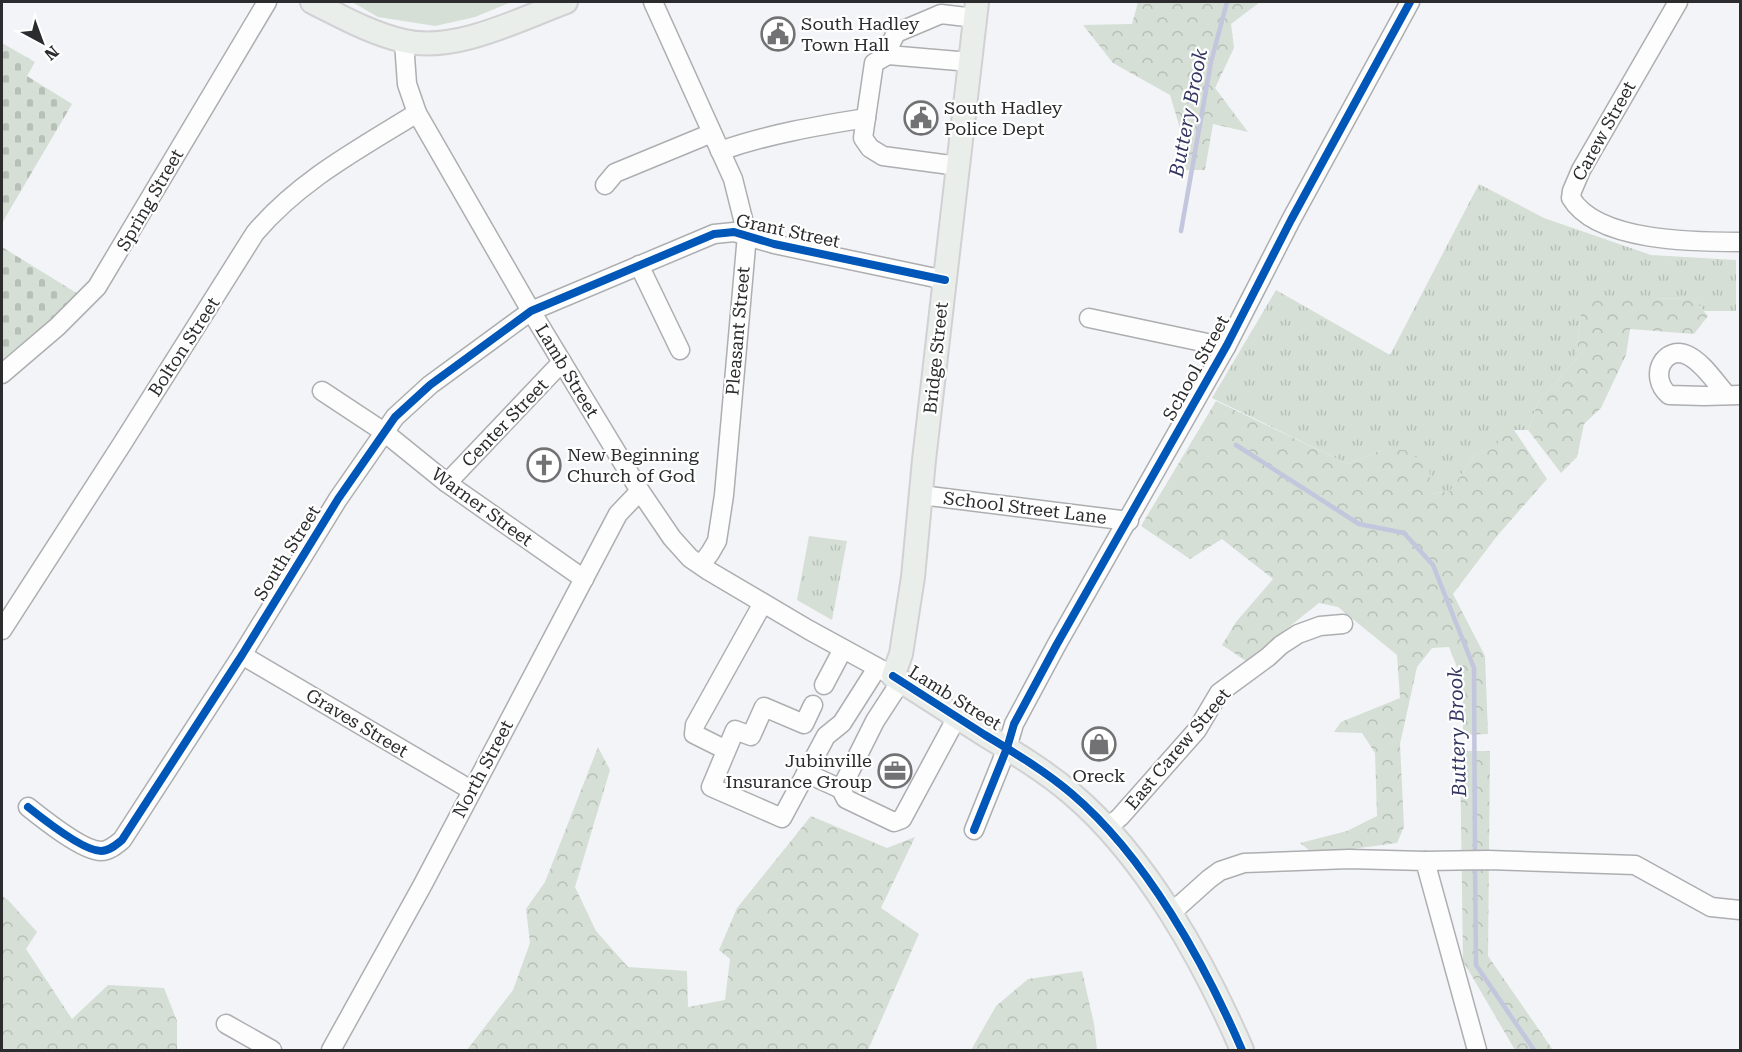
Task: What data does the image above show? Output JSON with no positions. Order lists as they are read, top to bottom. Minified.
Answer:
{"streets":{"main road":["Bridge Street","Lamb Street"],"street":["Carew Street","Spring Street","Grant Street","Pleasant Street","Bolton Street","School Street","Center Street","Warner Street","School Street Lane","South Street","Graves Street","East Carew Street","North Street"]},"crossings":[["Grant Street","Pleasant Street"],["Grant Street","Bridge Street"],["Grant Street","Lamb Street"],["Grant Street","South Street"],["Pleasant Street","Lamb Street"],["Bolton Street","Lamb Street"],["Bridge Street","Lamb Street"],["Bridge Street","School Street Lane"],["School Street","Lamb Street"],["School Street","School Street Lane"],["Lamb Street","Center Street"],["Lamb Street","South Street"],["Lamb Street","East Carew Street"],["Lamb Street","North Street"],["Center Street","Warner Street"],["Warner Street","South Street"],["Warner Street","North Street"],["South Street","Graves Street"],["Graves Street","North Street"]],"water":["Buttery Brook"],"places":{"public building":["South Hadley Town Hall","South Hadley Police Dept"],"church":["New Beginning Church of God"],"shop":["Oreck"],"office":["Jubinville Insurance Group"]},"north":"bottom right"}
